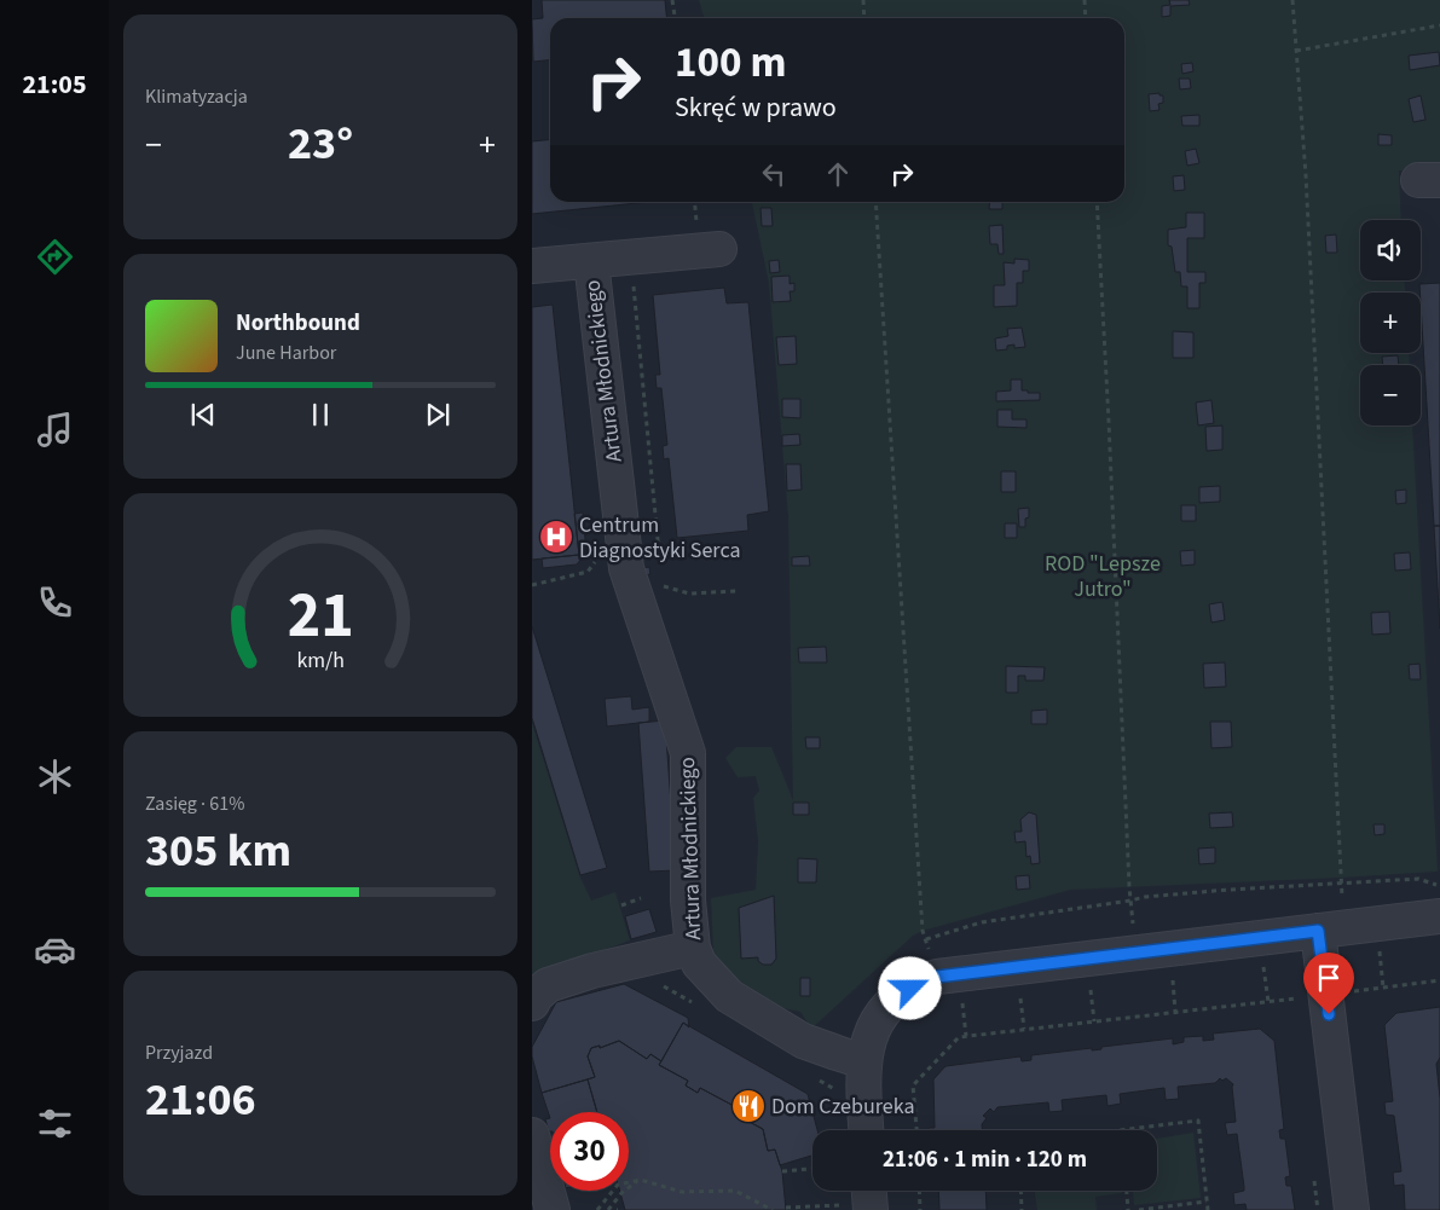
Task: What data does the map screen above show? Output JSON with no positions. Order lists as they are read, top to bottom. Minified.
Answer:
{"streets":{"street":["Artura Młodnickiego"]},"parks":["ROD \"Lepsze Jutro\""],"places":{"hospital":["Centrum Diagnostyki Serca"],"restaurant":["Dom Czebureka"]},"page":{"tabs":"21:05","tile":["Klimatyzacja",["Zasięg · 61%","305 km"],["Przyjazd","21:06"]],"turn":["100 m","Skręć w prawo"],"heat":["−","23°","+"],"map_buttons":["+","−"],"song":["Northbound","June Harbor"],"limit":"30","trip":"21:06 · 1 min · 120 m","gauge":["21","km/h"]}}
